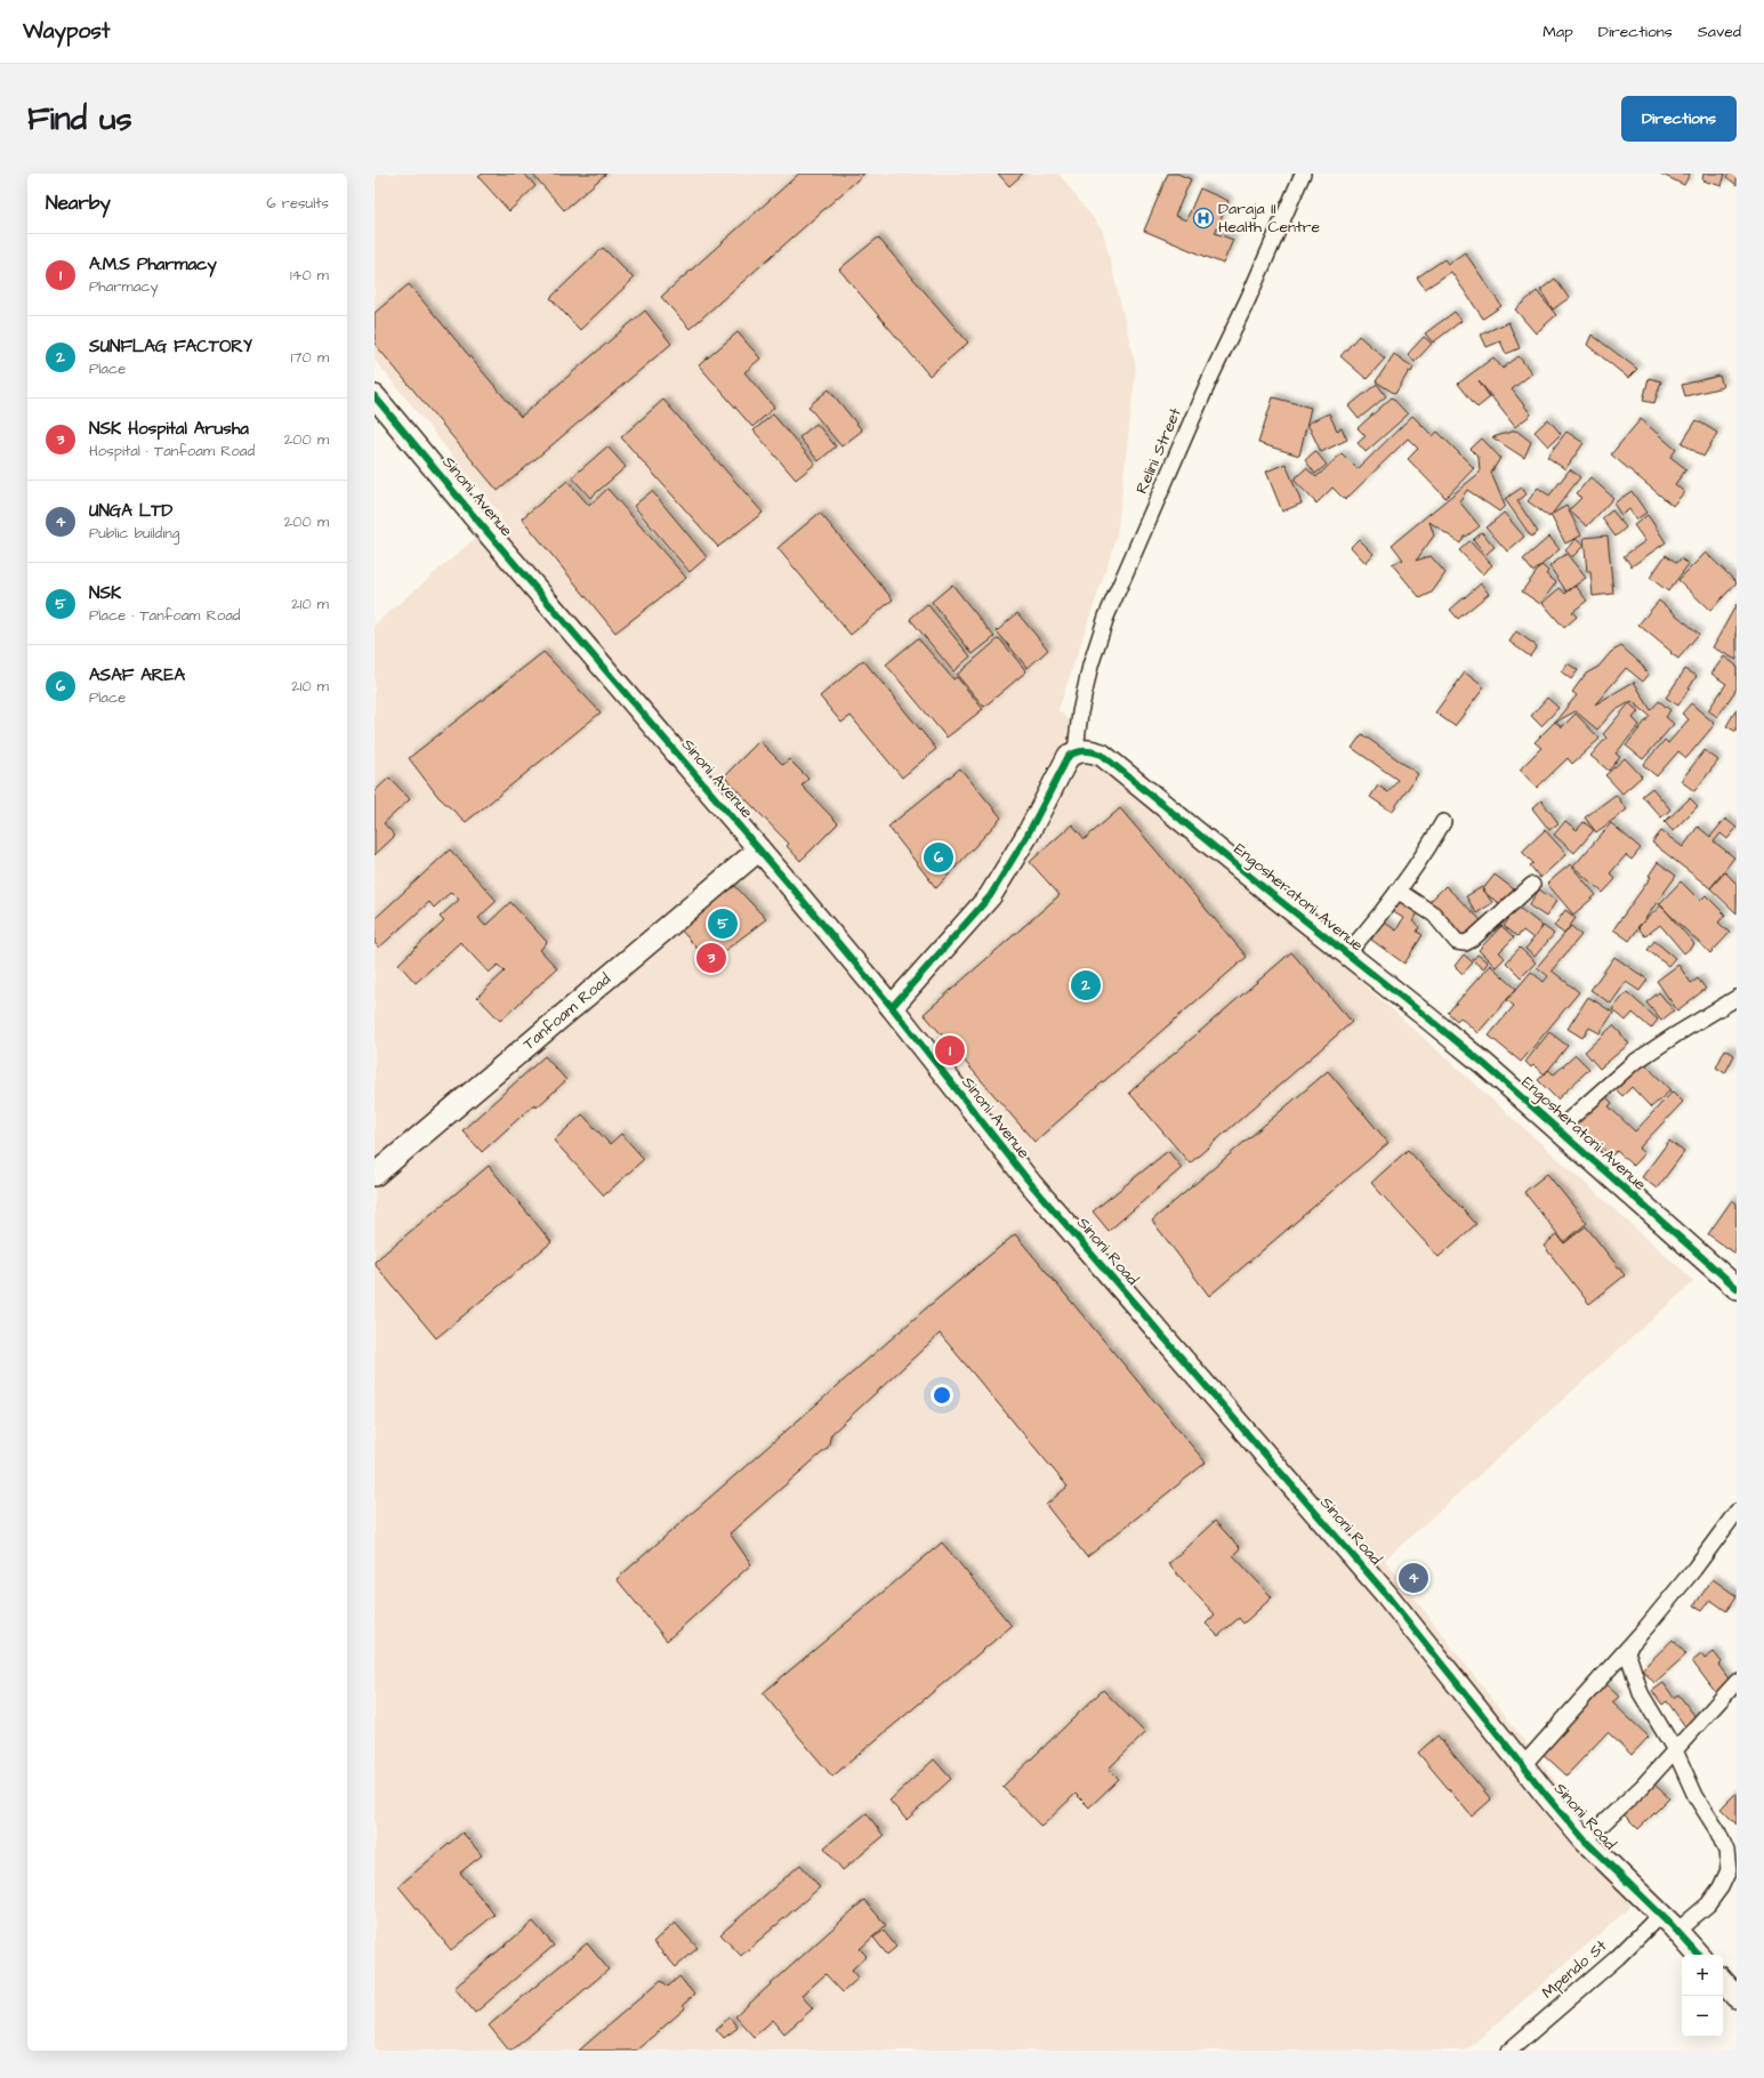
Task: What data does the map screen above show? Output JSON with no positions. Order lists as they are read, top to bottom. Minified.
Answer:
{"streets":{"street":["Relini Street","Sinoni Avenue","Engosheratoni Avenue","Tanfoam Road","Sinoni Road","Mpendo St"]},"crossings":[["Relini Street","Engosheratoni Avenue"],["Sinoni Avenue","Tanfoam Road"],["Sinoni Avenue","Sinoni Road"],["Sinoni Road","Mpendo St"]],"places":{"hospital":["Daraja II Health Centre"]},"page":{"header":"Waypost","nav":["Map","Directions","Saved"],"buttons":"Directions","title":"Find us","heading":["Nearby","6 results"],"list":[{"mark":"1","name":"A.M.S Pharmacy","note":"Pharmacy","value":"140 m"},{"mark":"2","name":"SUNFLAG FACTORY","note":"Place","value":"170 m"},{"mark":"3","name":"NSK Hospital Arusha","note":"Hospital · Tanfoam Road","value":"200 m"},{"mark":"4","name":"UNGA LTD","note":"Public building","value":"200 m"},{"mark":"5","name":"NSK","note":"Place · Tanfoam Road","value":"210 m"},{"mark":"6","name":"ASAF AREA","note":"Place","value":"210 m"}],"pins":["6","5","3","2","1","4"],"map_buttons":["+","−"]}}
